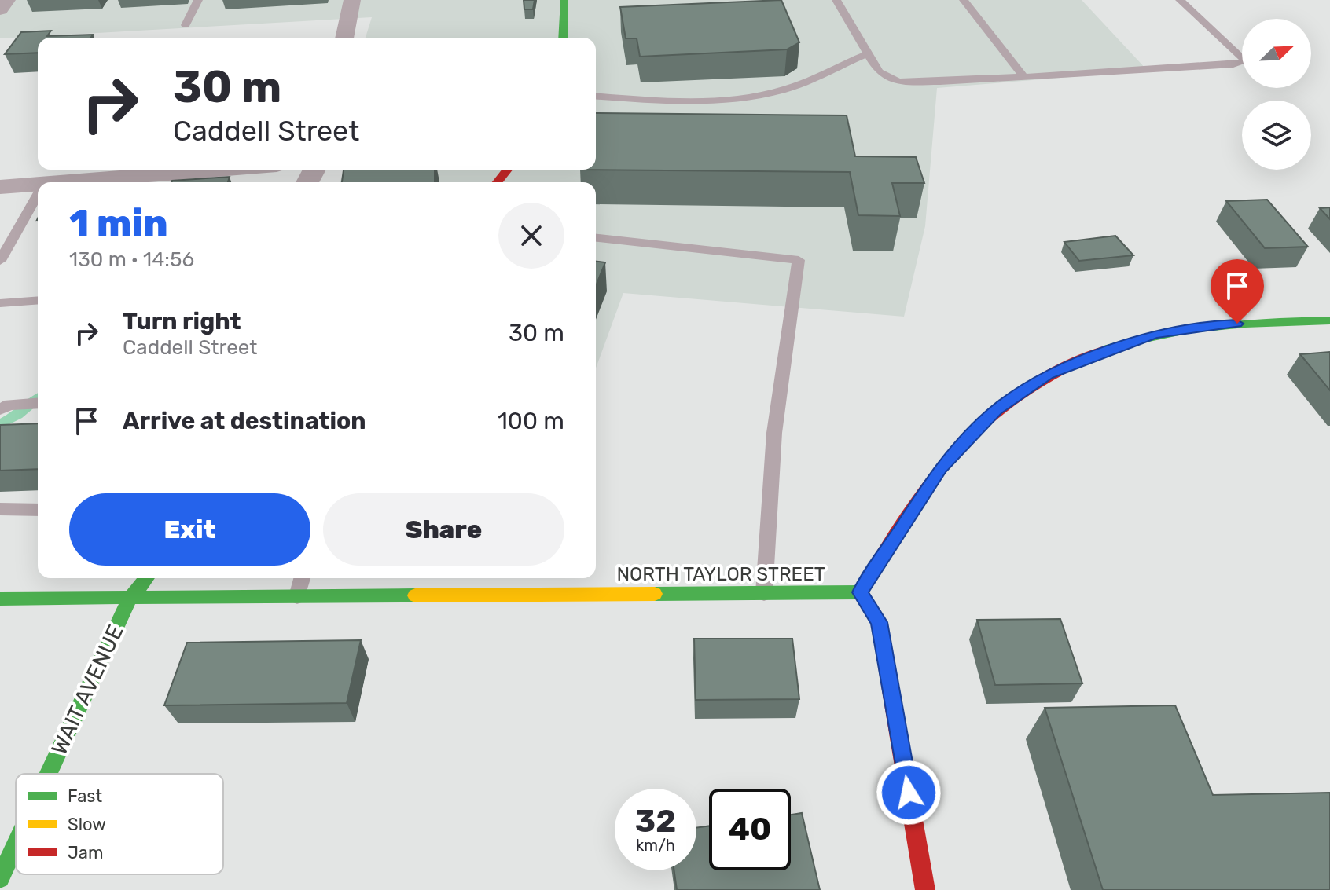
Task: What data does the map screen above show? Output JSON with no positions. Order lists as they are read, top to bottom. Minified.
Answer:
{"streets":{"street":["NORTH TAYLOR STREET","WAIT AVENUE"]},"crossings":[["NORTH TAYLOR STREET","WAIT AVENUE"]],"legend":["Fast","Slow","Jam"],"north":"top right","page":{"turn":["30 m","Caddell Street"],"heading":["1 min","130 m · 14:56"],"list":[{"name":"Turn right","note":"Caddell Street","value":"30 m"},{"name":"Arrive at destination","value":"100 m"}],"buttons":["Exit","Share"],"speed":"32 km/h","limit":"40"}}
